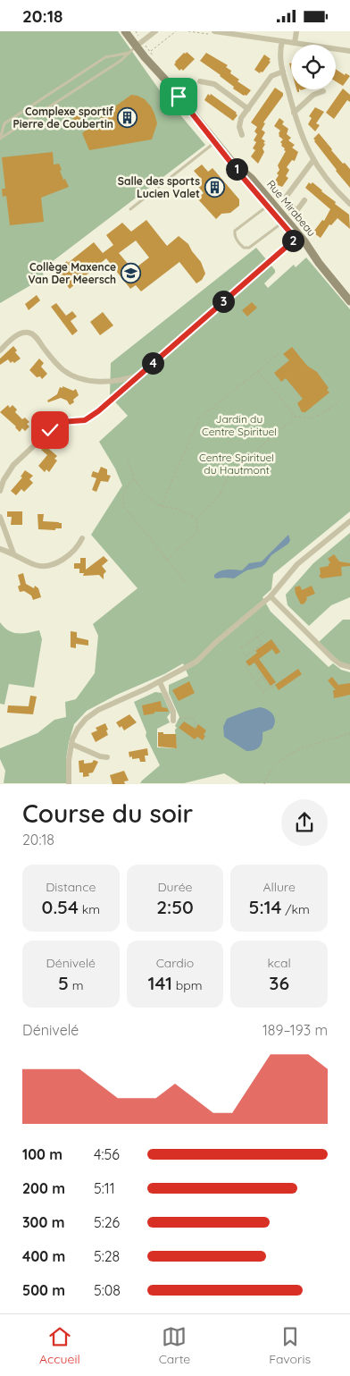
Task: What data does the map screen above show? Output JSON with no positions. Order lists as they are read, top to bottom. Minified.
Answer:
{"streets":{"main road":["Rue Mirabeau"]},"parks":["Jardin du Centre Spirituel","Centre Spirituel du Hautmont"],"places":{"building":["Complexe sportif Pierre de Coubertin","Salle des sports Lucien Valet"],"school or university":["Collège Maxence Van Der Meersch"]},"page":{"status":"20:18","pins":["1","2","3","4"],"heading":["Course du soir","20:18"],"stats":[["Distance","0.54 km"],["Durée","2:50"],["Allure","5:14 /km"],["Dénivelé","5 m"],["Cardio","141 bpm"],["kcal","36"]],"chart":["Dénivelé","189–193 m"],"list":[{"name":"100 m","note":"4:56"},{"name":"200 m","note":"5:11"},{"name":"300 m","note":"5:26"},{"name":"400 m","note":"5:28"},{"name":"500 m","note":"5:08"}],"tabs":["Accueil","Carte","Favoris"]}}
